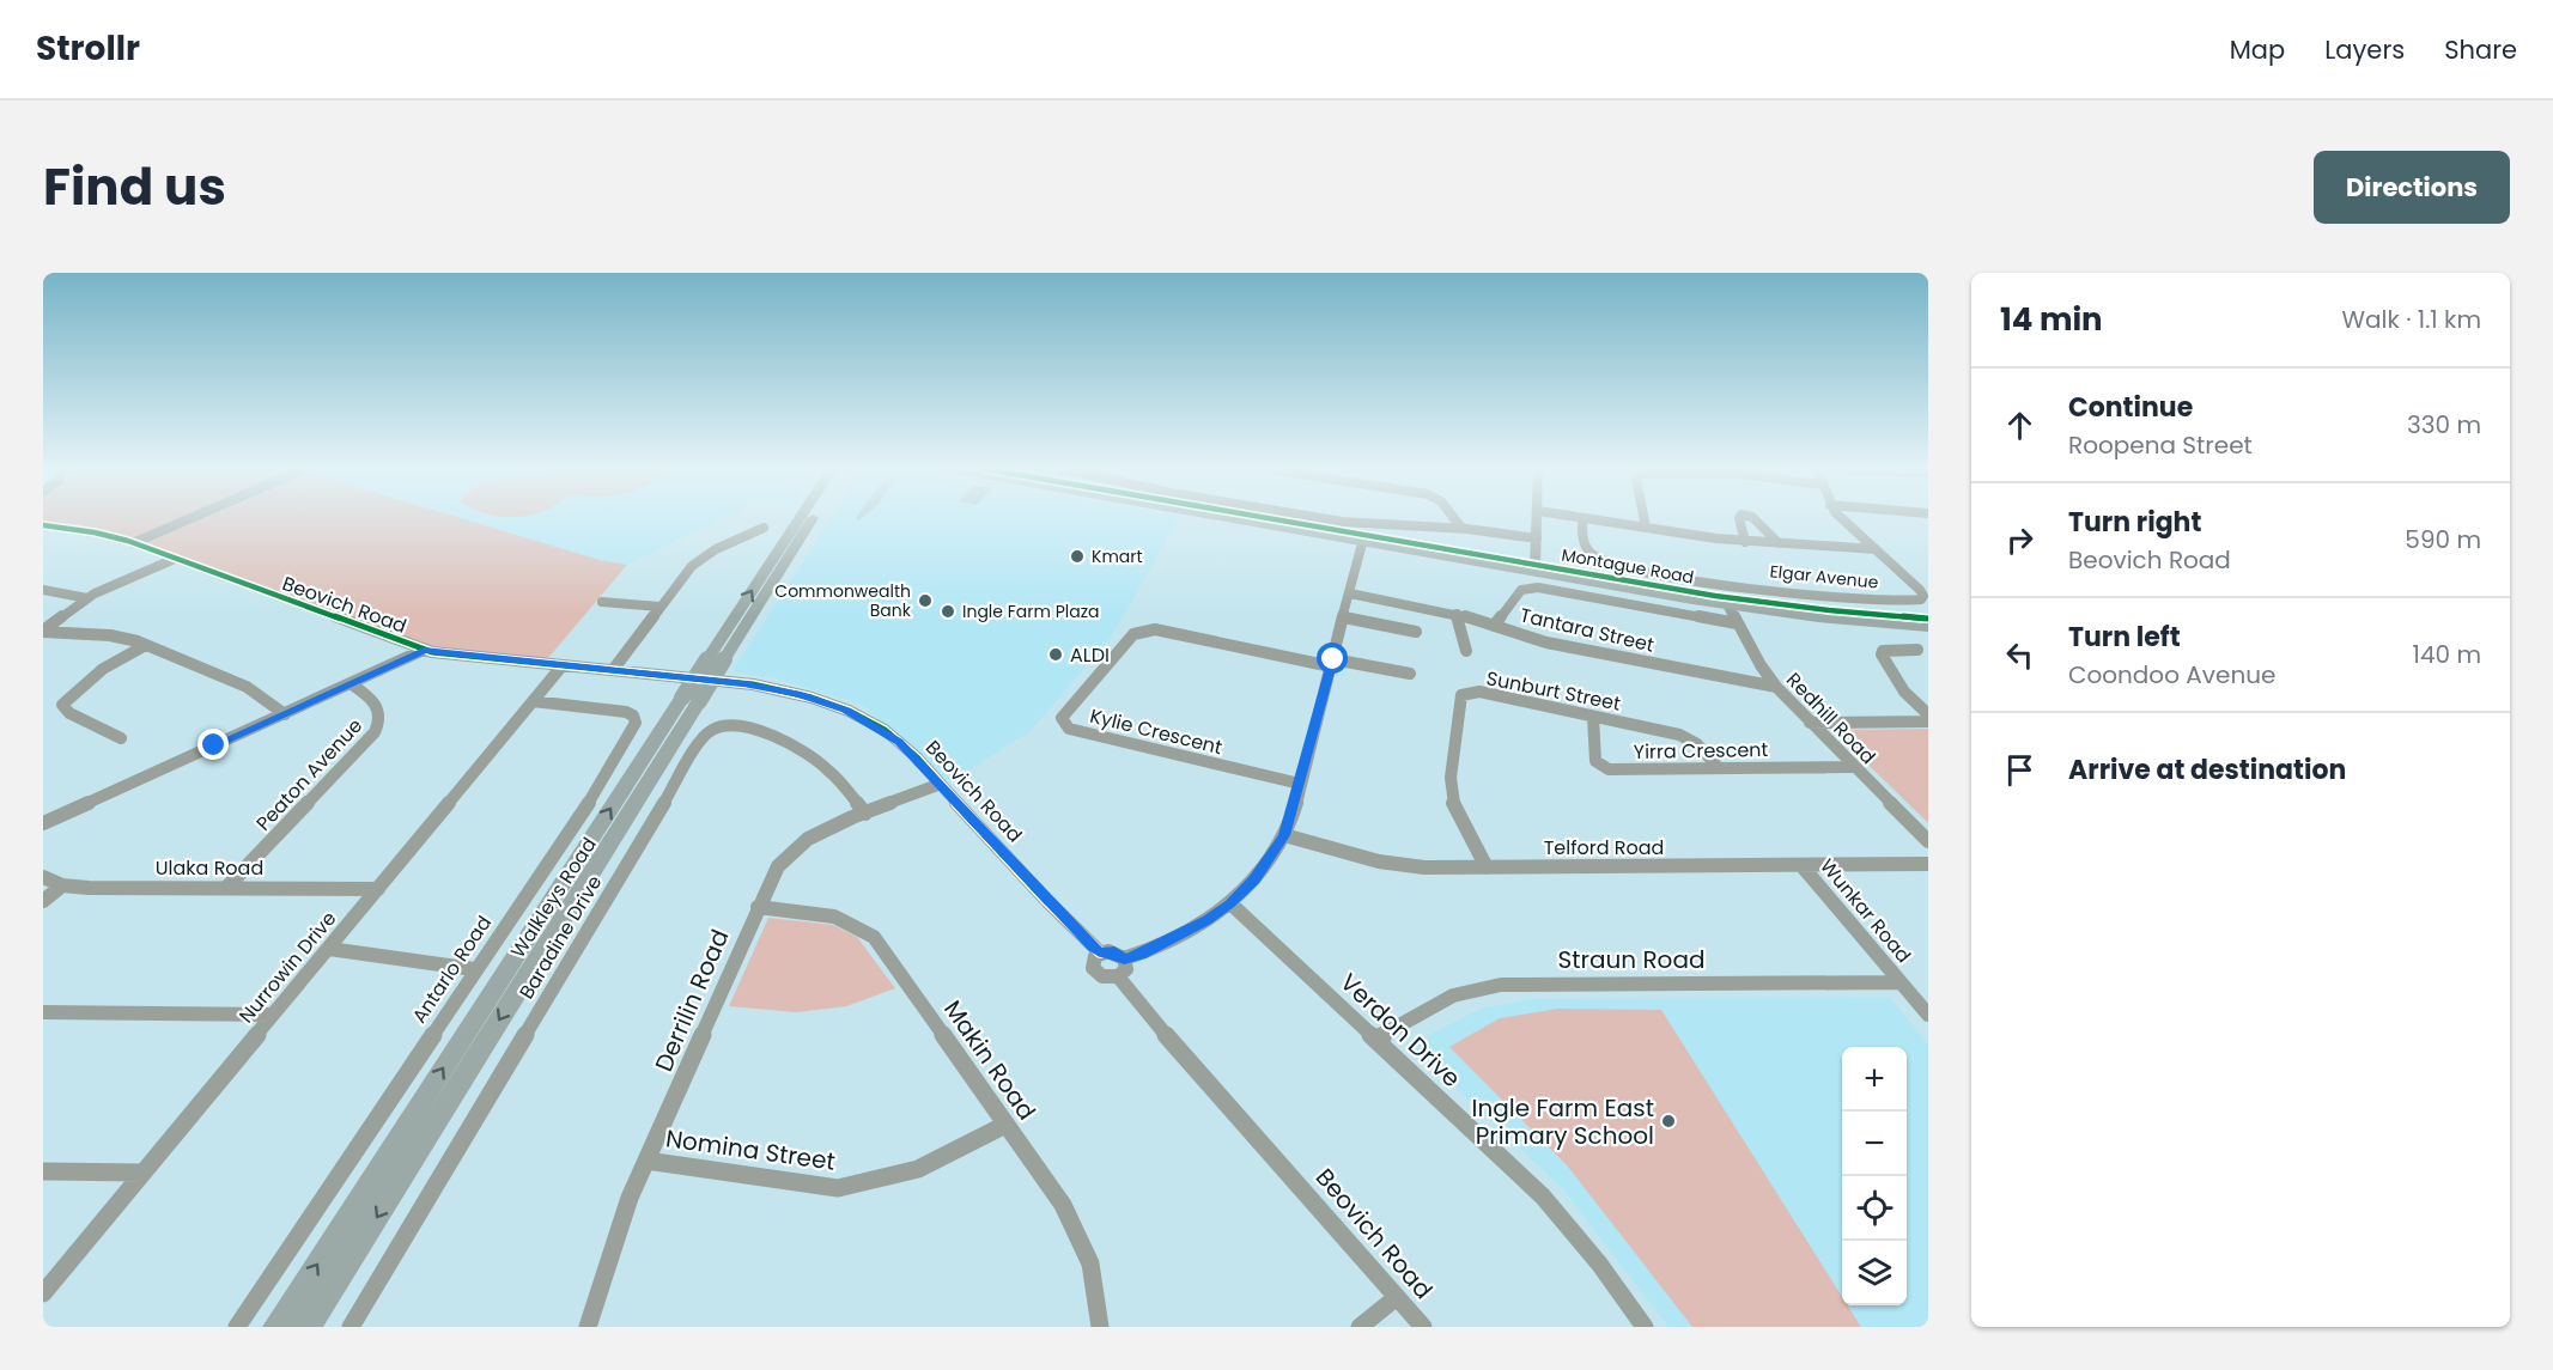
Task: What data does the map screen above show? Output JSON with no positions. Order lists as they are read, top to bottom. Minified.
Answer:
{"streets":{"main road":["Montague Road","Walkleys Road"],"street":["Elgar Avenue","Beovich Road","Tantara Street","Sunburt Street","Redhill Road","Kylie Crescent","Yirra Crescent","Peaton Avenue","Telford Road","Ulaka Road","Wunkar Road","Baradine Drive","Straun Road","Nurrowin Drive","Antarlo Road","Derrilin Road","Verdon Drive","Makin Road","Nomina Street"]},"crossings":[["Montague Road","Redhill Road"],["Beovich Road","Nurrowin Drive"],["Beovich Road","Derrilin Road"],["Tantara Street","Redhill Road"],["Sunburt Street","Yirra Crescent"],["Sunburt Street","Telford Road"],["Redhill Road","Yirra Crescent"],["Peaton Avenue","Ulaka Road"],["Telford Road","Wunkar Road"],["Ulaka Road","Nurrowin Drive"],["Wunkar Road","Straun Road"],["Baradine Drive","Derrilin Road"],["Straun Road","Verdon Drive"],["Nurrowin Drive","Antarlo Road"],["Derrilin Road","Makin Road"],["Derrilin Road","Nomina Street"],["Makin Road","Nomina Street"]],"places":["Kmart","Commonwealth Bank","Ingle Farm Plaza","ALDI","Ingle Farm East Primary School"],"page":{"header":"Strollr","nav":["Map","Layers","Share"],"title":"Find us","buttons":"Directions","heading":["14 min","Walk · 1.1 km"],"list":[["Continue","Roopena Street","330 m"],["Turn right","Beovich Road","590 m"],["Turn left","Coondoo Avenue","140 m"],"Arrive at destination"],"map_buttons":["+","−"]}}
